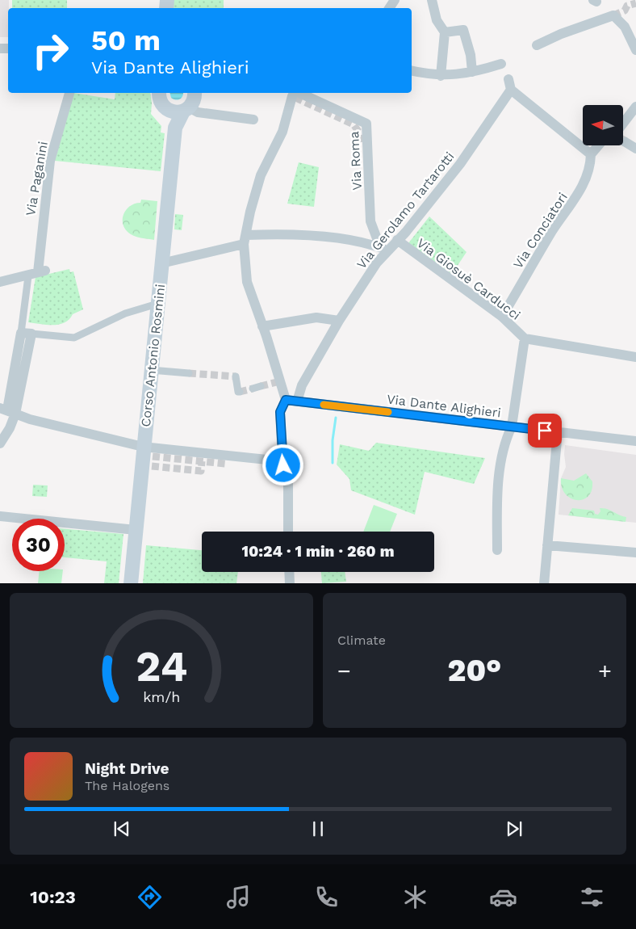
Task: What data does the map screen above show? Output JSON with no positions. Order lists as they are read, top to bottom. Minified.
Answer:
{"streets":{"main road":["Corso Antonio Rosmini"],"street":["Via Roma","Via Paganini","Via Gerolamo Tartarotti","Via Conciatori","Via Giosuè Carducci","Via Dante Alighieri"]},"crossings":[["Via Roma","Via Gerolamo Tartarotti"],["Via Gerolamo Tartarotti","Via Giosuè Carducci"],["Via Gerolamo Tartarotti","Via Dante Alighieri"],["Via Conciatori","Via Giosuè Carducci"]],"north":"left","page":{"turn":["50 m","Via Dante Alighieri"],"limit":"30","trip":"10:24 · 1 min · 260 m","tile":"Climate","heat":["−","20°","+"],"song":["Night Drive","The Halogens"],"tabs":"10:23","gauge":["24","km/h"]}}
